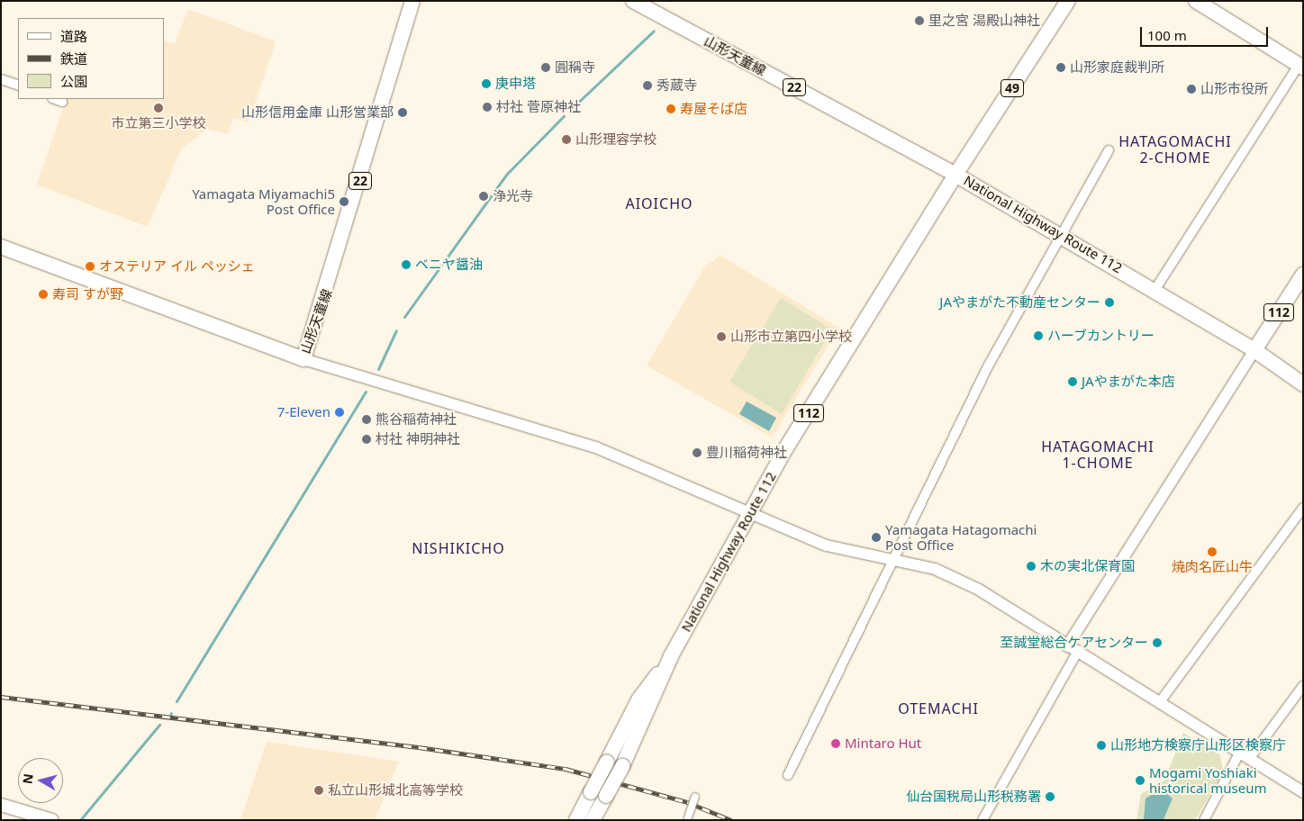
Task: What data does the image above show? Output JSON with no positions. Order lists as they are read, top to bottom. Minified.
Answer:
{"streets":{"main road":["山形天童線","22","49","National Highway Route 112","112"]},"crossings":[["山形天童線","49"],["山形天童線","National Highway Route 112"],["49","National Highway Route 112"],["National Highway Route 112","112"]],"districts":["HATAGOMACHI 2-CHOME","AIOICHO","HATAGOMACHI 1-CHOME","NISHIKICHO","OTEMACHI"],"places":["里之宮 湯殿山神社","圓稱寺","山形家庭裁判所","庚申塔","秀蔵寺","山形市役所","村社 菅原神社","市立第三小学校","寿屋そば店","山形信用金庫 山形営業部","山形理容学校","浄光寺","Yamagata Miyamachi5 Post Office","ベニヤ醤油","オステリア イル ペッシェ","寿司 すが野","JAやまがた不動産センター","ハーブカントリー","山形市立第四小学校","JAやまがた本店","7-Eleven","熊谷稲荷神社","村社 神明神社","豊川稲荷神社","Yamagata Hatagomachi Post Office","焼肉名匠山牛","木の実北保育園","至誠堂総合ケアセンター","Mintaro Hut","山形地方検察庁山形区検察庁","Mogami Yoshiaki historical museum","私立山形城北高等学校","仙台国税局山形税務署"],"legend":["道路","鉄道","公園"],"scale_bar":"100 m","north":"left"}
